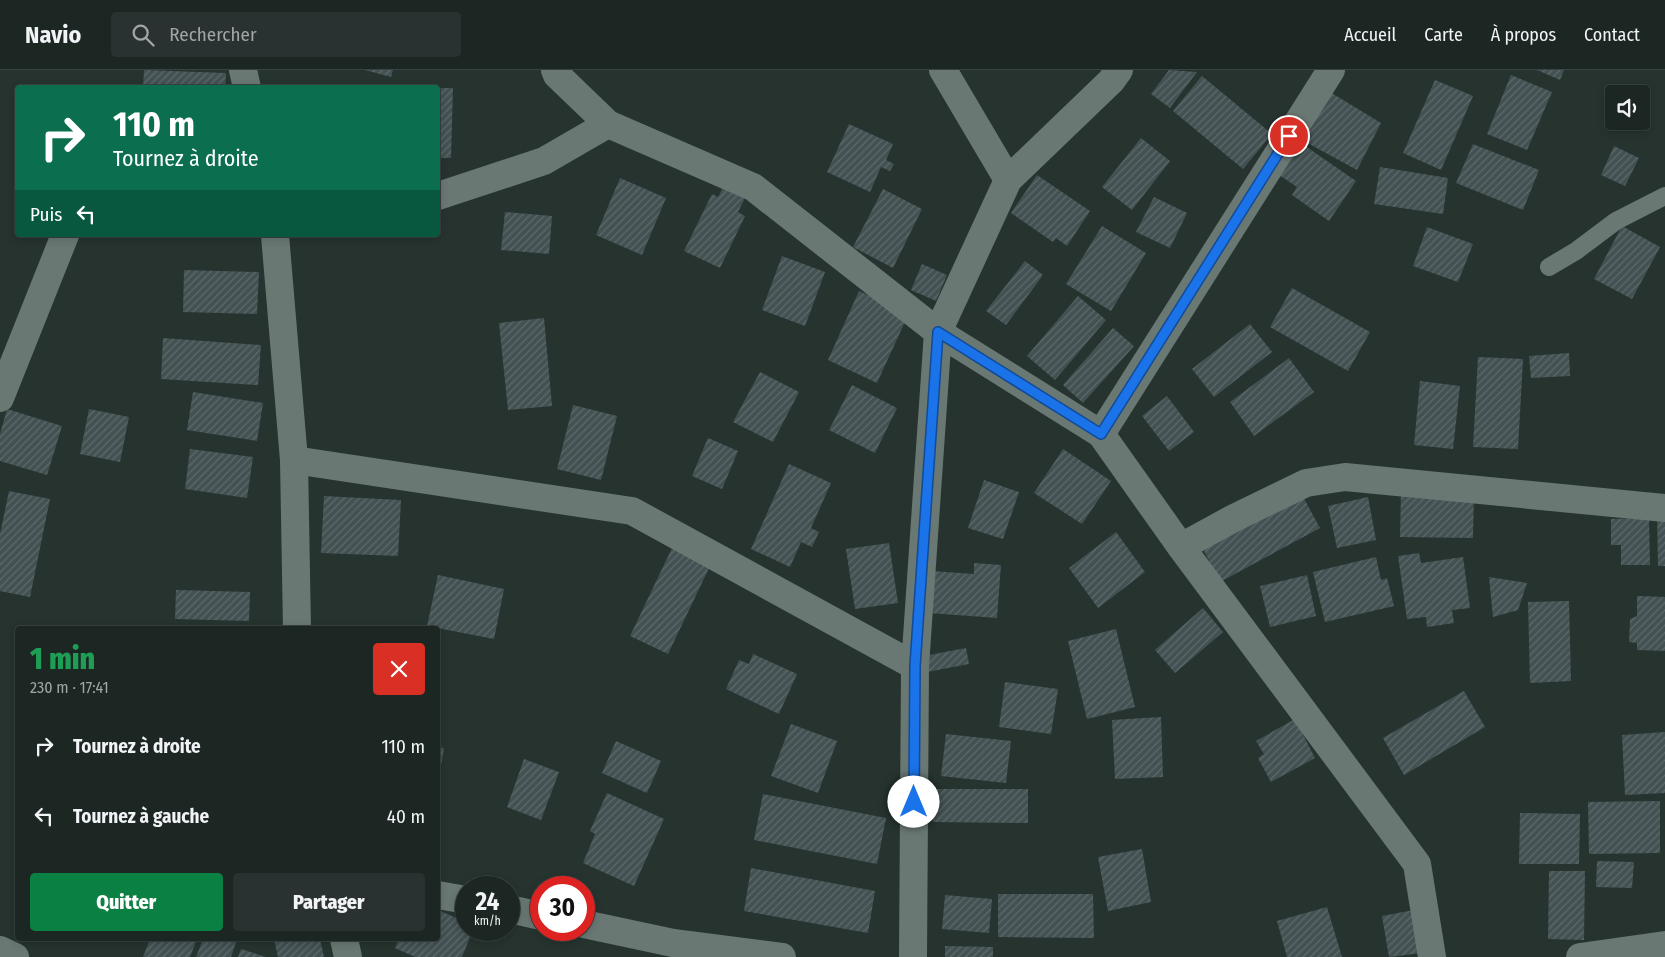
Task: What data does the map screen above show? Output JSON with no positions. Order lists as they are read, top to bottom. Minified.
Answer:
{"page":{"header":"Navio","search":"Rechercher","nav":["Accueil","Carte","À propos","Contact"],"turn":["110 m","Tournez à droite"],"then":"Puis","heading":["1 min","230 m · 17:41"],"list":[{"name":"Tournez à droite","value":"110 m"},{"name":"Tournez à gauche","value":"40 m"}],"buttons":["Quitter","Partager"],"speed":"24 km/h","limit":"30"}}
